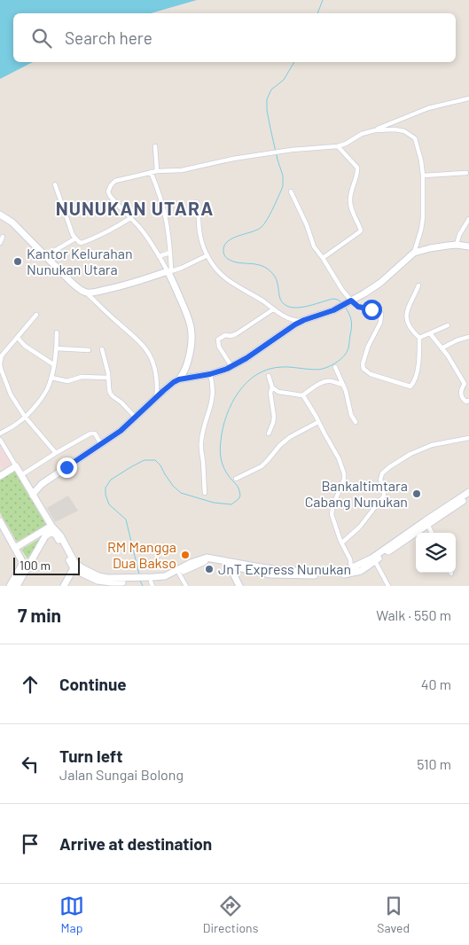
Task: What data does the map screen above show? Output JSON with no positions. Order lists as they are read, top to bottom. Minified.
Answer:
{"districts":["NUNUKAN UTARA"],"places":["Kantor Kelurahan Nunukan Utara","Bankaltimtara Cabang Nunukan","RM Mangga Dua Bakso","JnT Express Nunukan"],"scale_bar":"100 m","page":{"search":"Search here","scale":"100 m","heading":["7 min","Walk · 550 m"],"list":[["Continue","40 m"],["Turn left","Jalan Sungai Bolong","510 m"],"Arrive at destination"],"nav":["Map","Directions","Saved"]}}
